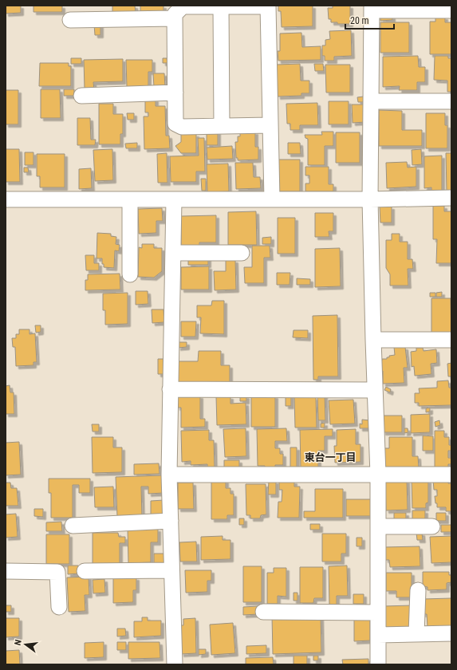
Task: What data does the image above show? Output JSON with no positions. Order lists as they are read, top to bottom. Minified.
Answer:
{"districts":["東台一丁目"],"scale_bar":"20 m","north":"left"}
